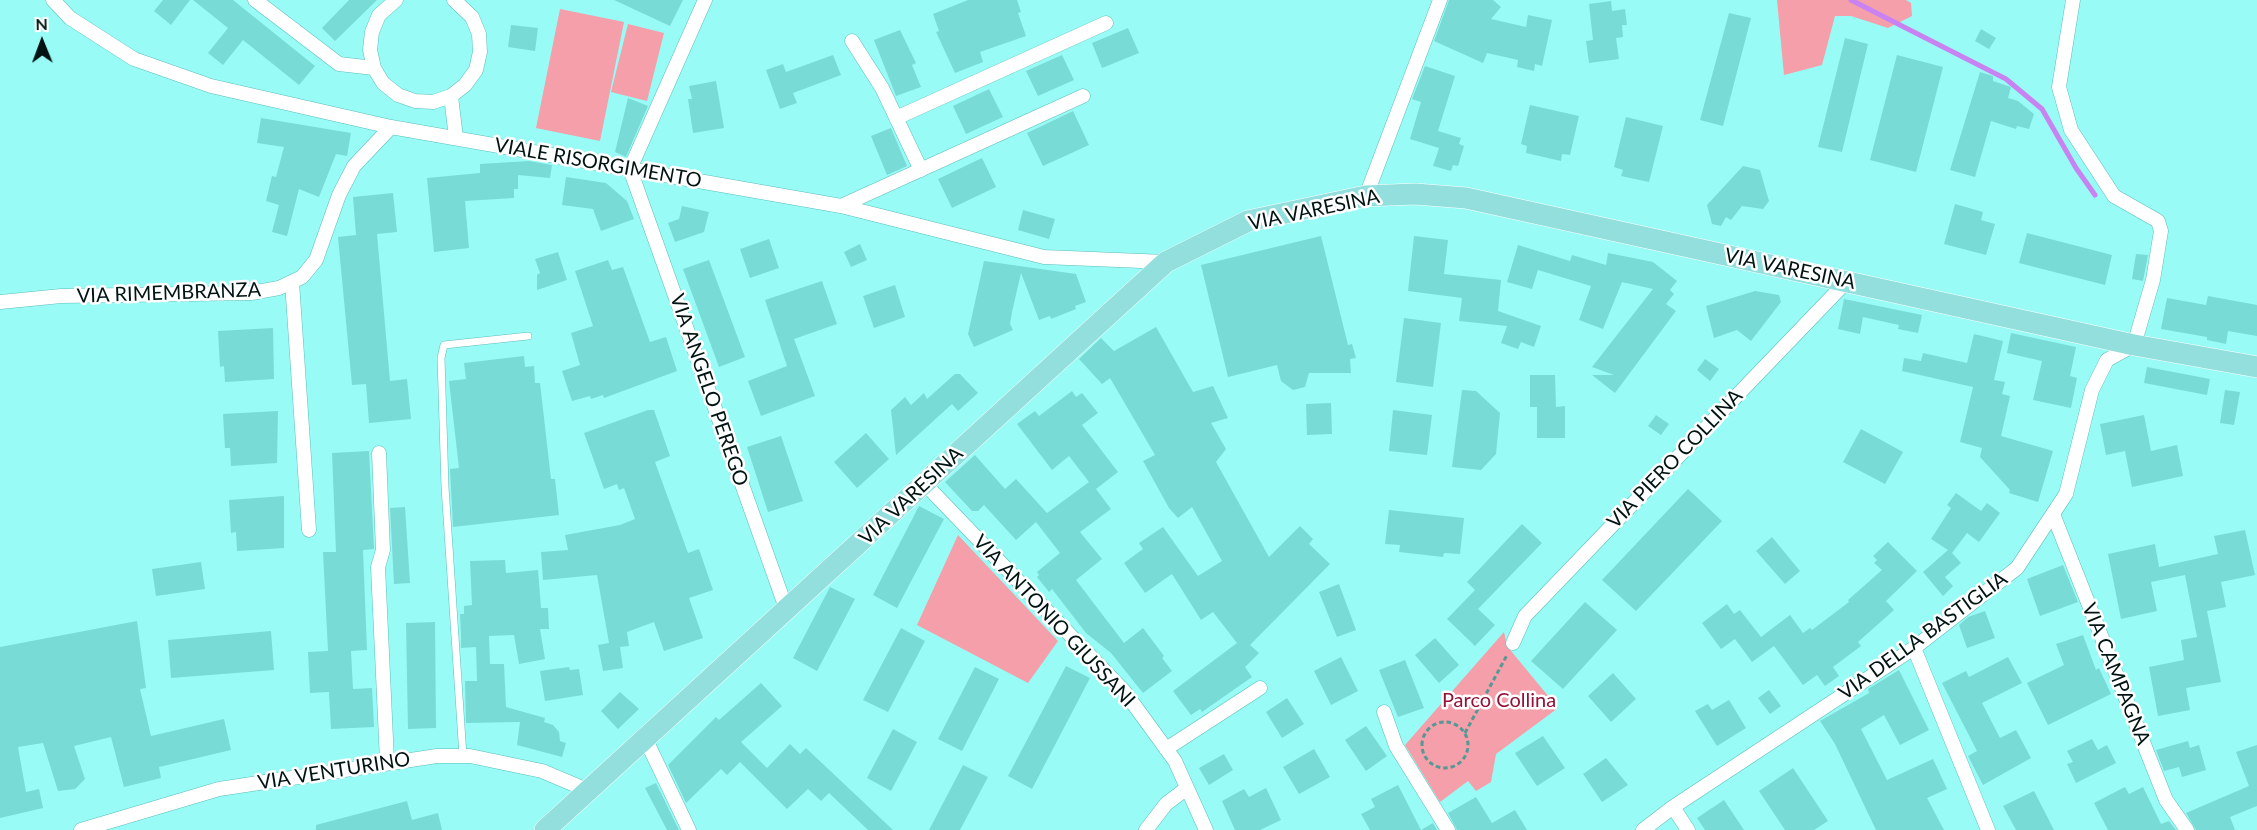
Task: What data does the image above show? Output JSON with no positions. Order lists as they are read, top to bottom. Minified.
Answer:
{"streets":{"main road":["VIA VARESINA"],"street":["VIALE RISORGIMENTO","VIA RIMEMBRANZA","VIA ANGELO PEREGO","VIA PIERO COLLINA","VIA ANTONIO GIUSSANI","VIA DELLA BASTIGLIA","VIA CAMPAGNA","VIA VENTURINO"]},"crossings":[["VIALE RISORGIMENTO","VIA VARESINA"],["VIALE RISORGIMENTO","VIA RIMEMBRANZA"],["VIALE RISORGIMENTO","VIA ANGELO PEREGO"],["VIA VARESINA","VIA ANGELO PEREGO"],["VIA VARESINA","VIA PIERO COLLINA"],["VIA VARESINA","VIA ANTONIO GIUSSANI"],["VIA VARESINA","VIA DELLA BASTIGLIA"],["VIA VARESINA","VIA VENTURINO"],["VIA DELLA BASTIGLIA","VIA CAMPAGNA"]],"parks":["Parco Collina"],"north":"top"}
